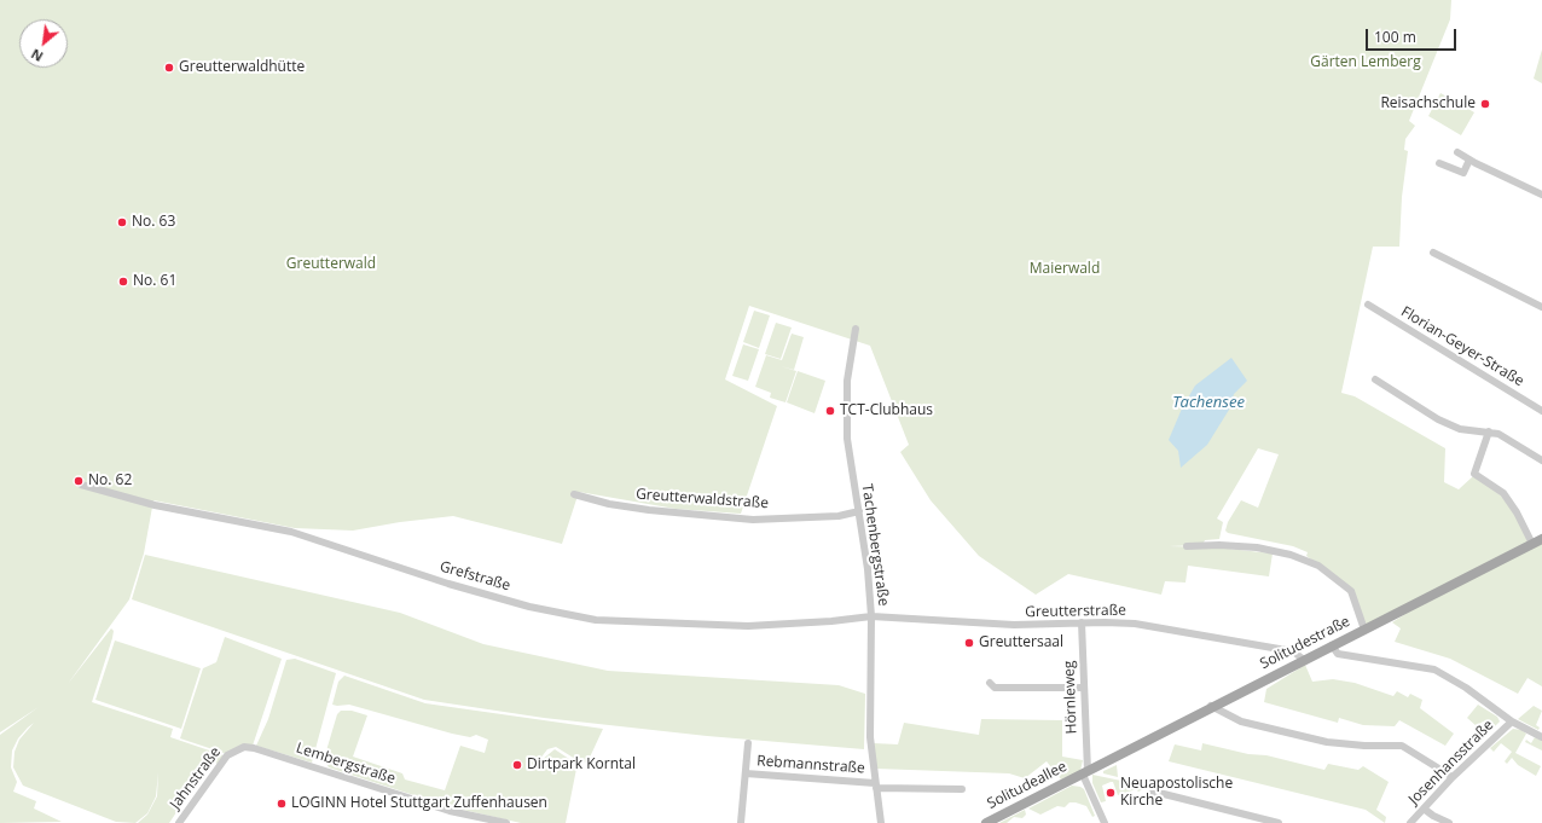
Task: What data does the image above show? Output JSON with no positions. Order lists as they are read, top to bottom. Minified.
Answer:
{"streets":{"main road":["Solitudestraße","Solitudeallee"],"street":["Florian-Geyer-Straße","Greutterwaldstraße","Tachenbergstraße","Grefstraße","Greutterstraße","Hörnleweg","Josenhansstraße","Lembergstraße","Rebmannstraße","Jahnstraße"]},"crossings":[["Greutterwaldstraße","Tachenbergstraße"],["Tachenbergstraße","Grefstraße"],["Tachenbergstraße","Greutterstraße"],["Tachenbergstraße","Rebmannstraße"],["Grefstraße","Greutterstraße"],["Greutterstraße","Solitudestraße"],["Greutterstraße","Hörnleweg"],["Solitudestraße","Hörnleweg"],["Solitudestraße","Solitudeallee"],["Hörnleweg","Solitudeallee"],["Lembergstraße","Jahnstraße"]],"water":["Tachensee"],"parks":["Gärten Lemberg","Greutterwald","Maierwald"],"places":["Greutterwaldhütte","Reisachschule","No. 63","No. 61","TCT-Clubhaus","No. 62","Greuttersaal","Dirtpark Korntal","Neuapostolische Kirche","LOGINN Hotel Stuttgart Zuffenhausen"],"scale_bar":"100 m","north":"bottom left"}
